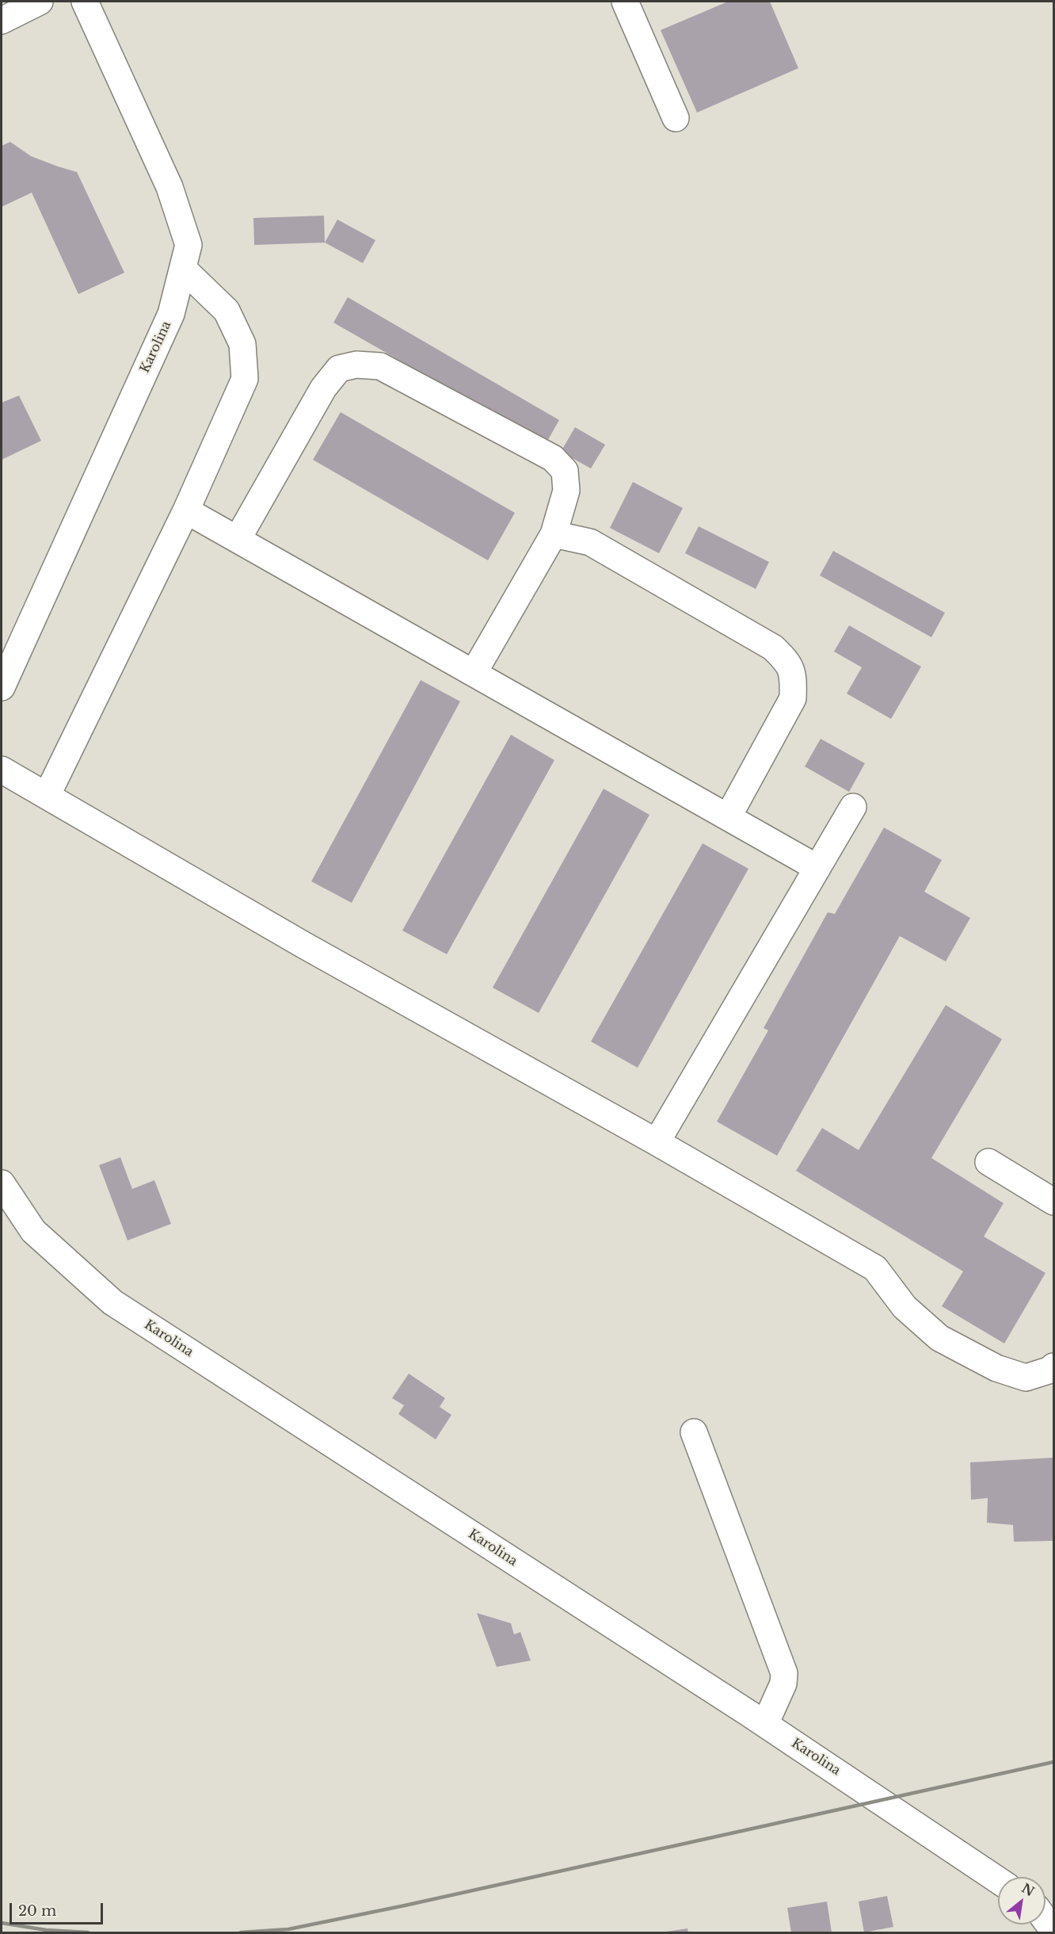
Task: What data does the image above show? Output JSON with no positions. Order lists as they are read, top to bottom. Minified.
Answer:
{"streets":{"street":["Karolina"]},"scale_bar":"20 m","north":"top right"}
